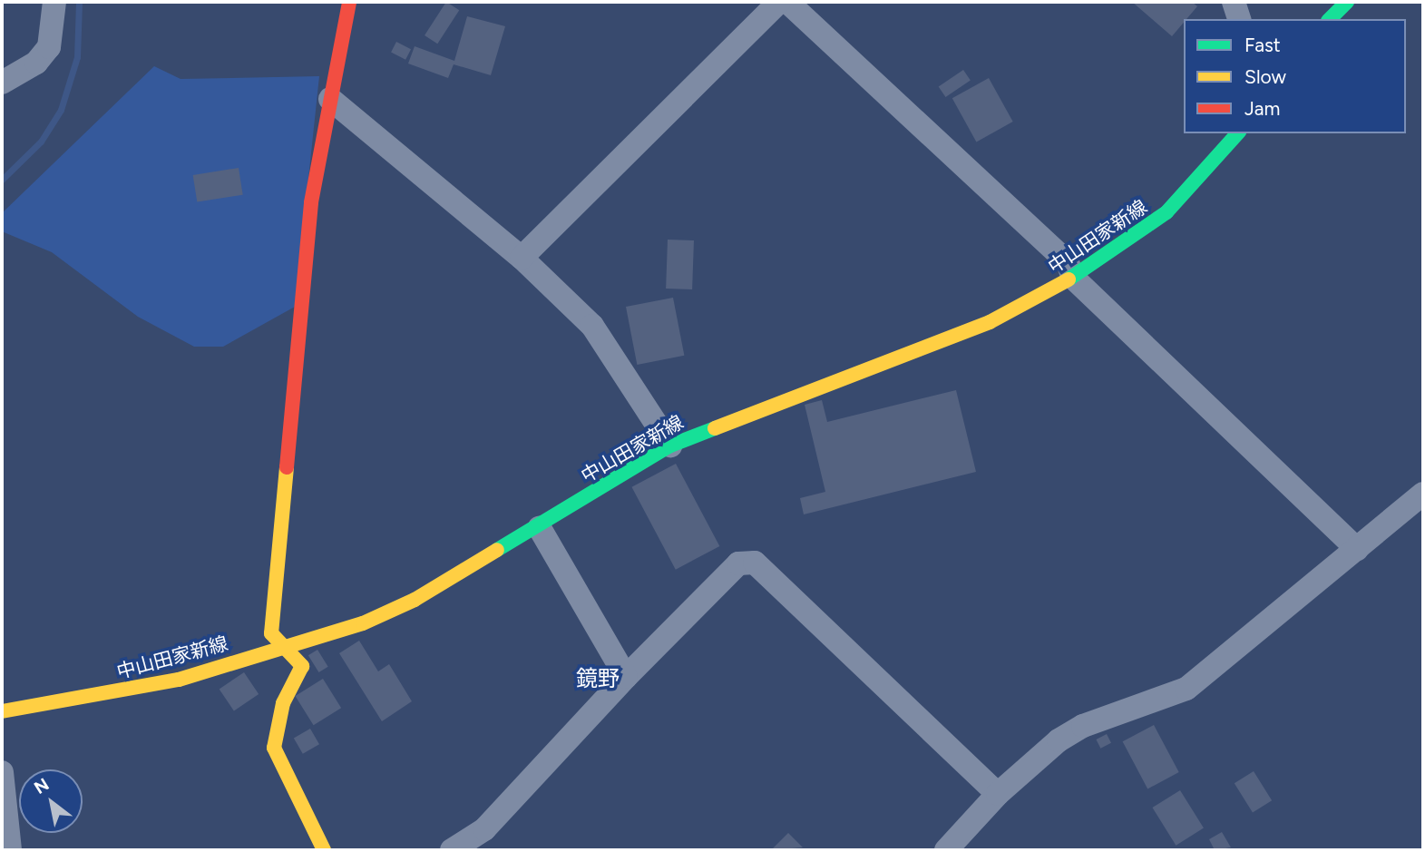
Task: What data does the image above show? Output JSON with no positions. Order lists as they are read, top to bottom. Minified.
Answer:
{"streets":{"main road":["中山田家新線"]},"districts":["鏡野"],"legend":["Fast","Slow","Jam"],"north":"top left"}
